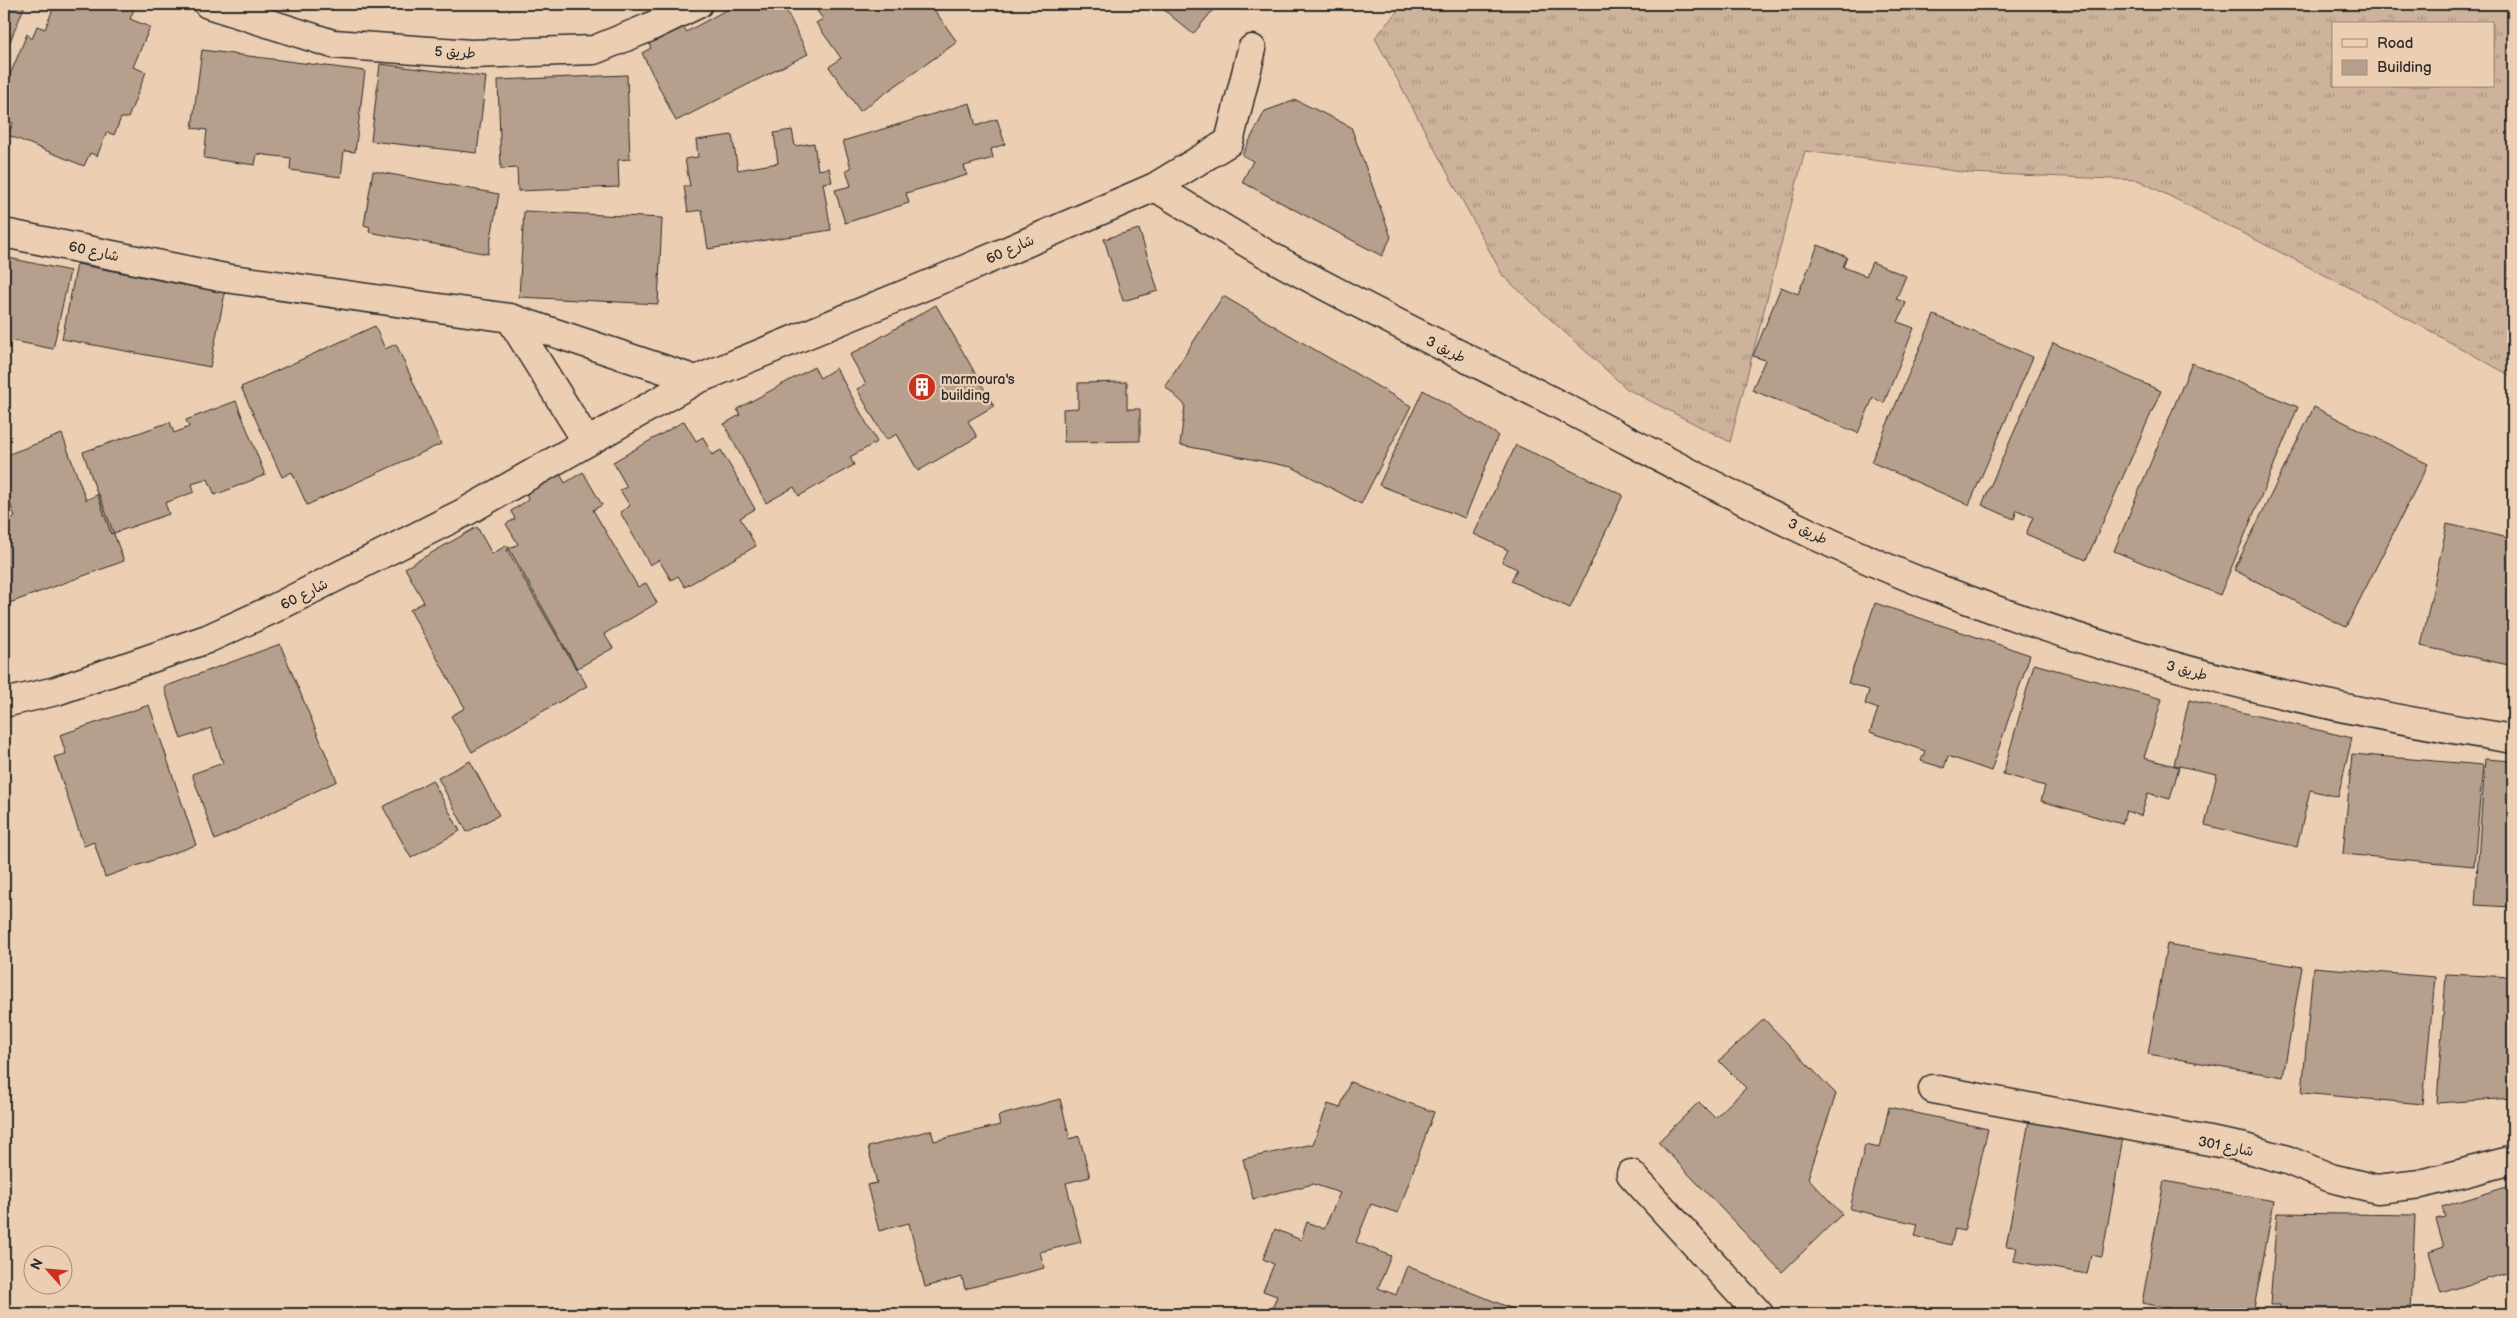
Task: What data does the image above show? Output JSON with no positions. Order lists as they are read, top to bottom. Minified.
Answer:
{"streets":{"street":["طريق 5","شارع 60","طريق 3","شارع 301"]},"crossings":[["شارع 60","طريق 3"]],"places":{"building":["marmoura's building"]},"legend":["Road","Building"],"north":"top left"}
